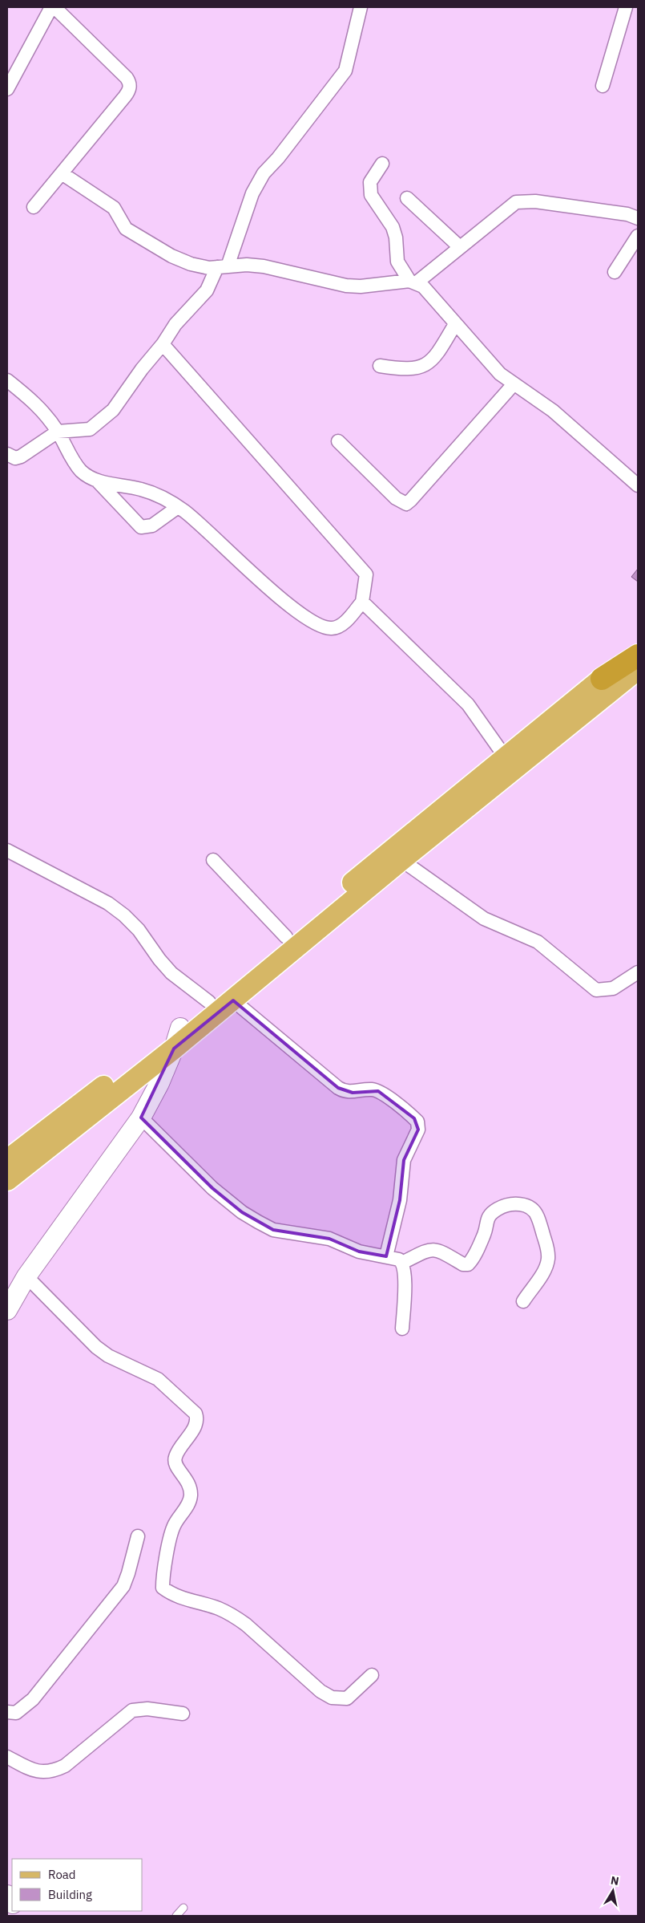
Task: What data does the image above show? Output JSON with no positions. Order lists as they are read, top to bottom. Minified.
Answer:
{"legend":["Road","Building"],"north":"top"}
